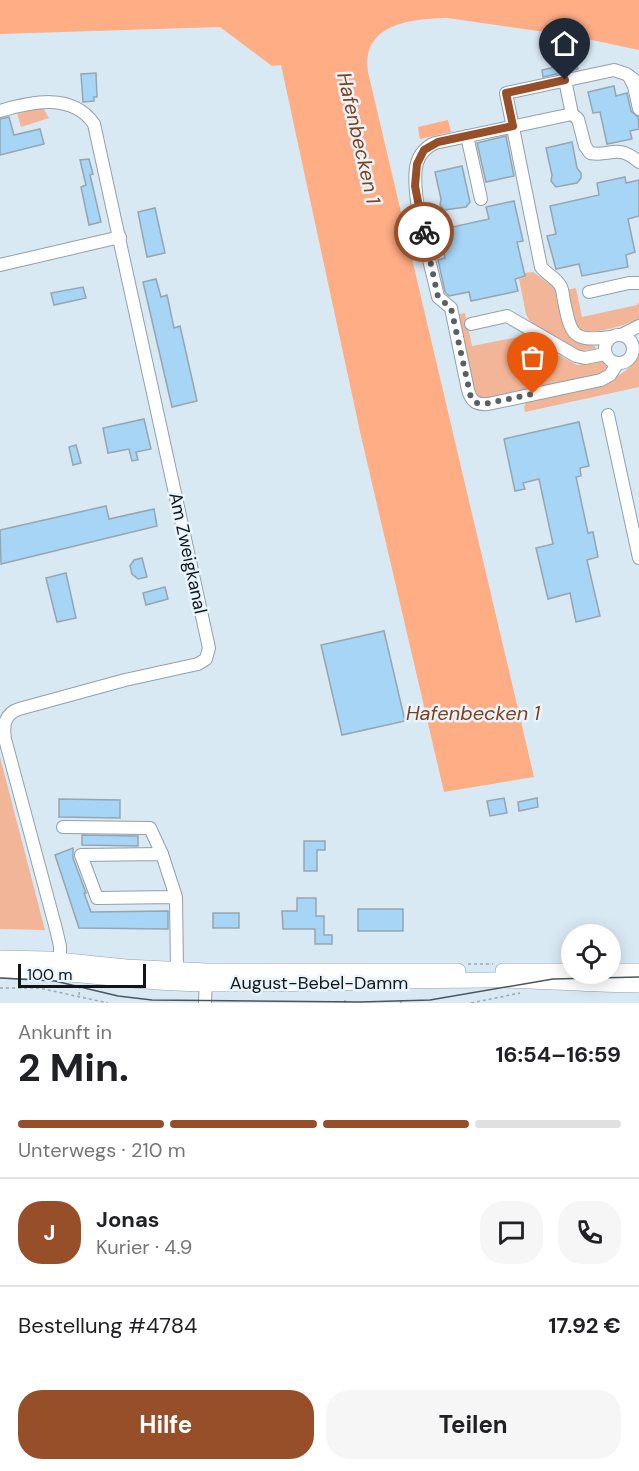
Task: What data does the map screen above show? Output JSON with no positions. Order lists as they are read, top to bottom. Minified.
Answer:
{"streets":{"main road":["August-Bebel-Damm"],"street":["Am Zweigkanal"]},"crossings":[["Am Zweigkanal","August-Bebel-Damm"]],"water":["Hafenbecken 1"],"scale_bar":"100 m","page":{"scale":"100 m","heading":["2 Min.","Ankunft in","16:54–16:59"],"panel":["Jonas","Kurier · 4.9","Bestellung #4784","17.92 €"],"bar":"Unterwegs · 210 m","round":"J","buttons":["Hilfe","Teilen"]}}
